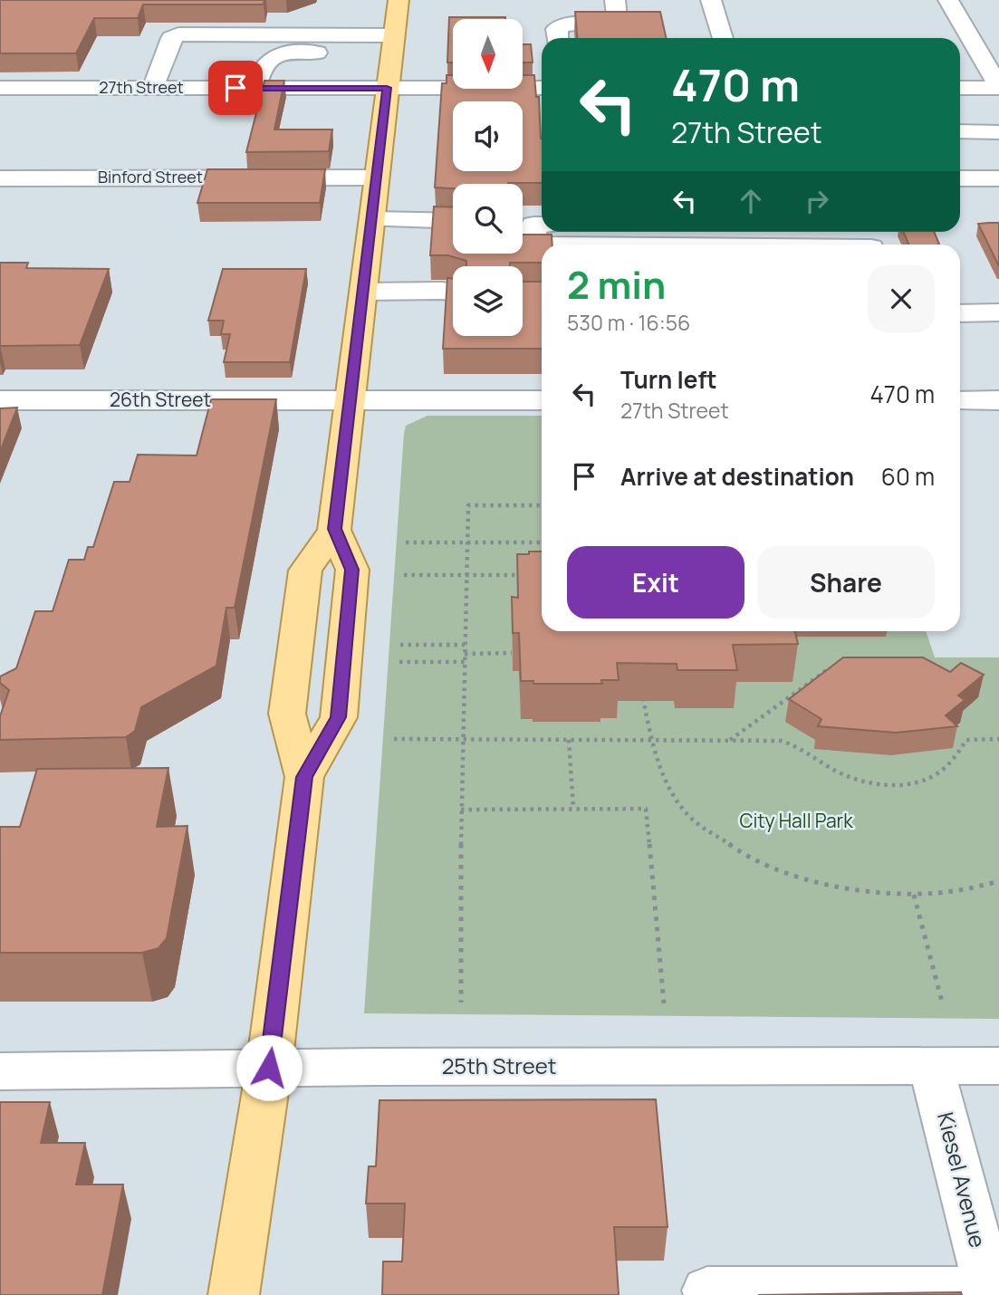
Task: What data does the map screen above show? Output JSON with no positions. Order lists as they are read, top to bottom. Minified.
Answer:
{"streets":{"street":["27th Street","Binford Street","26th Street","25th Street","Kiesel Avenue"]},"crossings":[["25th Street","Kiesel Avenue"]],"parks":["City Hall Park"],"north":"bottom","page":{"turn":["470 m","27th Street"],"heading":["2 min","530 m · 16:56"],"list":[{"name":"Turn left","note":"27th Street","value":"470 m"},{"name":"Arrive at destination","value":"60 m"}],"buttons":["Exit","Share"]}}
